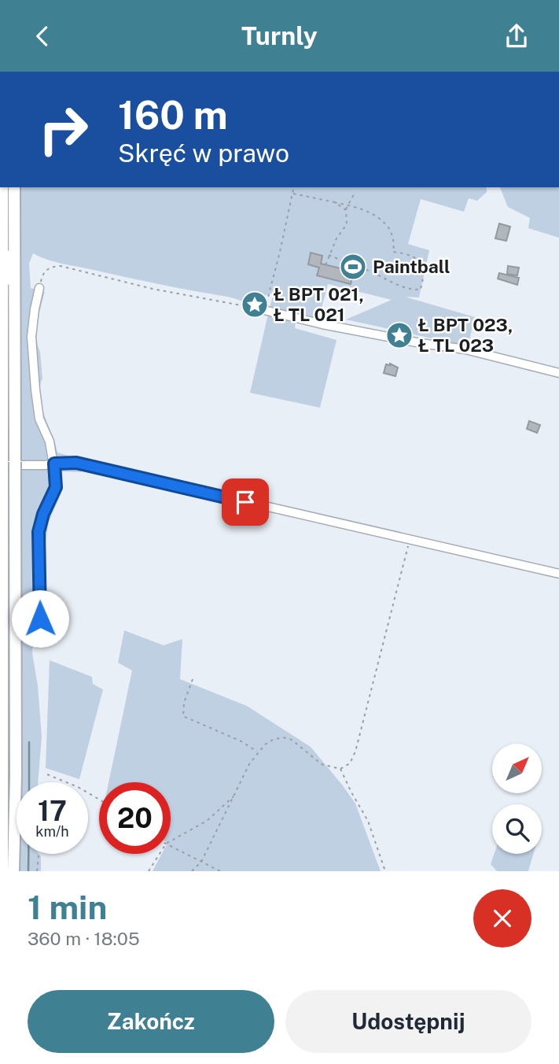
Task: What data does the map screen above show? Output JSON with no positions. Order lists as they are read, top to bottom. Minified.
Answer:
{"places":{"sports":["Paintball"],"place":["Ł BPT 021, Ł TL 021","Ł BPT 023, Ł TL 023"]},"north":"top right","page":{"header":"Turnly","turn":["160 m","Skręć w prawo"],"speed":"17 km/h","limit":"20","heading":["1 min","360 m · 18:05"],"buttons":["Zakończ","Udostępnij"]}}
